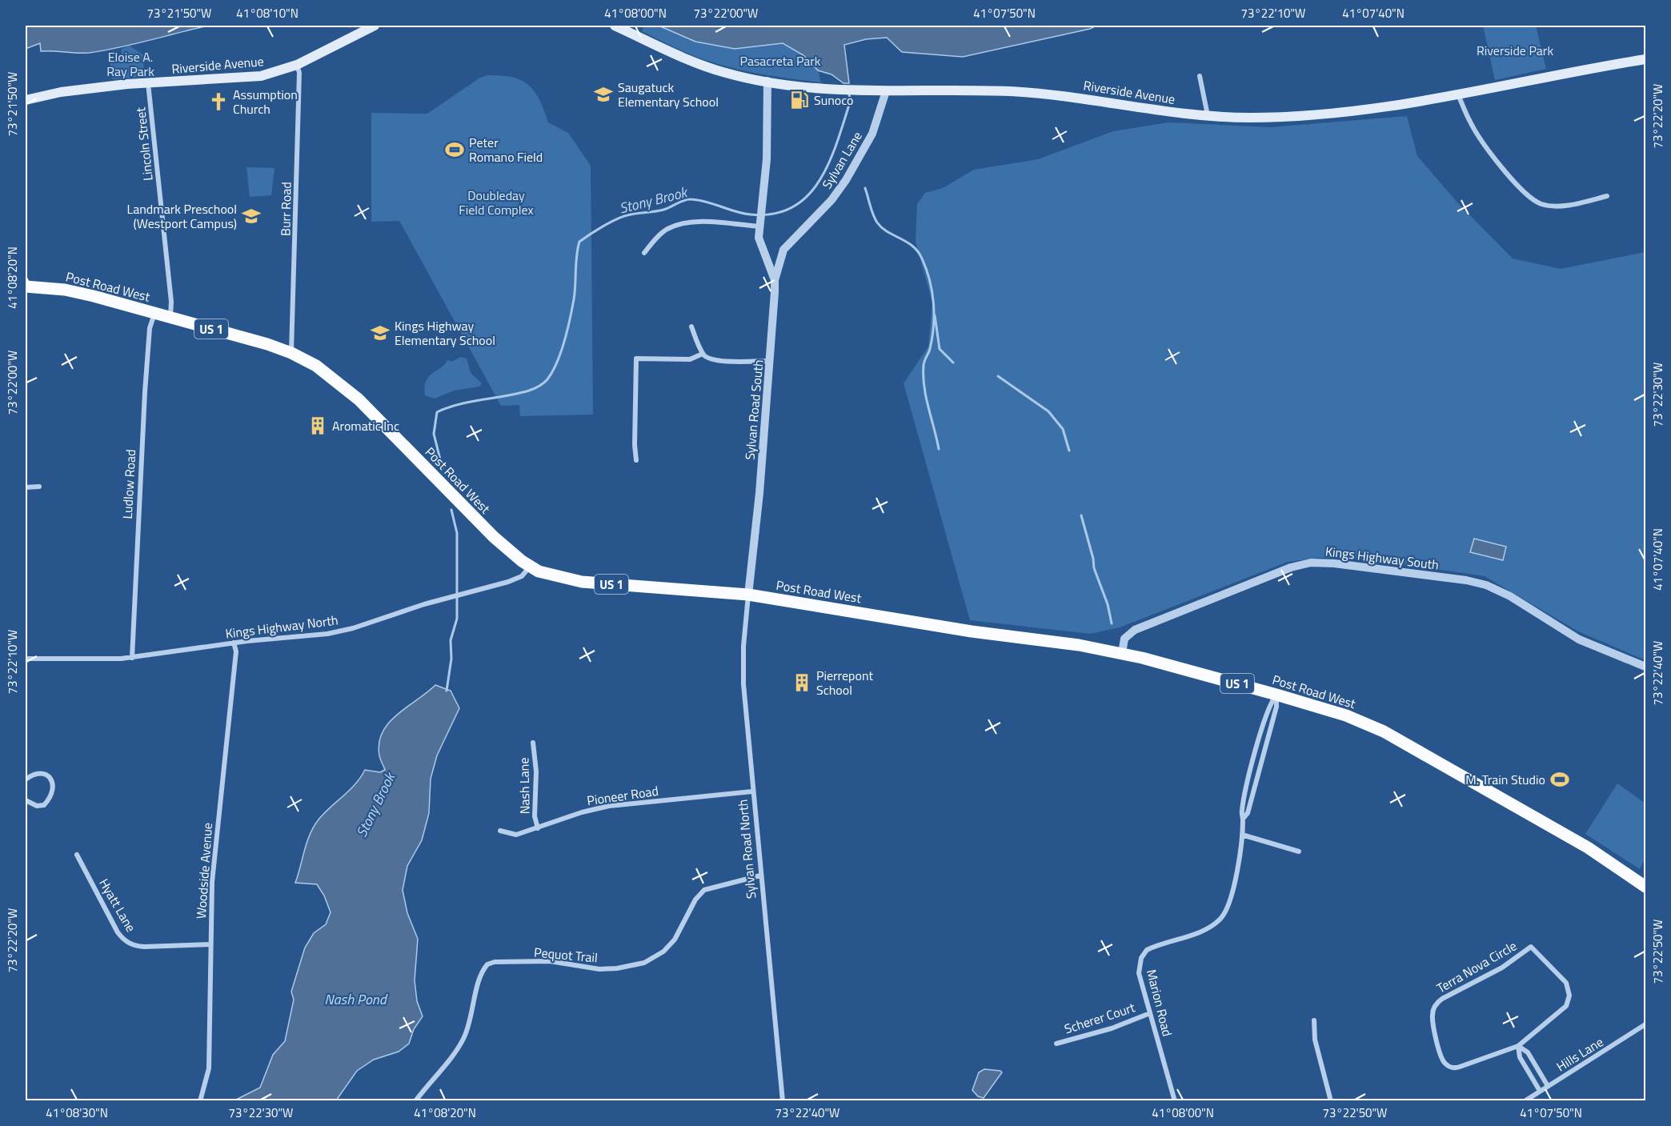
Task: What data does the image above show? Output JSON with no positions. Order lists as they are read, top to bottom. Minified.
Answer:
{"streets":{"main road":["Riverside Avenue","Post Road West","US 1"],"street":["Lincoln Street","Sylvan Lane","Burr Road","Sylvan Road South","Ludlow Road","Kings Highway South","Kings Highway North","Nash Lane","Pioneer Road","Sylvan Road North","Woodside Avenue","Hyatt Lane","Pequot Trail","Terra Nova Circle","Marion Road","Scherer Court","Hills Lane"]},"crossings":[["Riverside Avenue","Lincoln Street"],["Riverside Avenue","Sylvan Lane"],["Riverside Avenue","Burr Road"],["Riverside Avenue","Sylvan Road South"],["Lincoln Street","Post Road West"],["Sylvan Lane","Sylvan Road South"],["Burr Road","Post Road West"],["Post Road West","Sylvan Road South"],["Post Road West","Ludlow Road"],["Post Road West","Kings Highway South"],["Post Road West","Kings Highway North"],["Post Road West","Sylvan Road North"],["Post Road West","Marion Road"],["Sylvan Road South","Sylvan Road North"],["Ludlow Road","Kings Highway North"],["Kings Highway North","Woodside Avenue"],["Nash Lane","Pioneer Road"],["Pioneer Road","Sylvan Road North"],["Sylvan Road North","Pequot Trail"],["Woodside Avenue","Hyatt Lane"],["Marion Road","Scherer Court"]],"water":["Stony Brook","Nash Pond"],"parks":["Riverside Park","Eloise A. Ray Park","Pasacreta Park","Doubleday Field Complex"],"places":{"school or university":["Saugatuck Elementary School","Landmark Preschool (Westport Campus)","Kings Highway Elementary School"],"fuel station":["Sunoco"],"church":["Assumption Church"],"sports":["Peter Romano Field","M. Train Studio"],"building":["Aromatic Inc","Pierrepont School"]},"coordinates":["73°21'50\"W","41°08'10\"N","41°08'00\"N","73°22'00\"W","41°07'50\"N","73°22'10\"W","41°07'40\"N","73°22'20\"W","41°08'20\"N","73°22'30\"W","73°22'40\"W","73°22'50\"W","41°08'30\"N"]}
